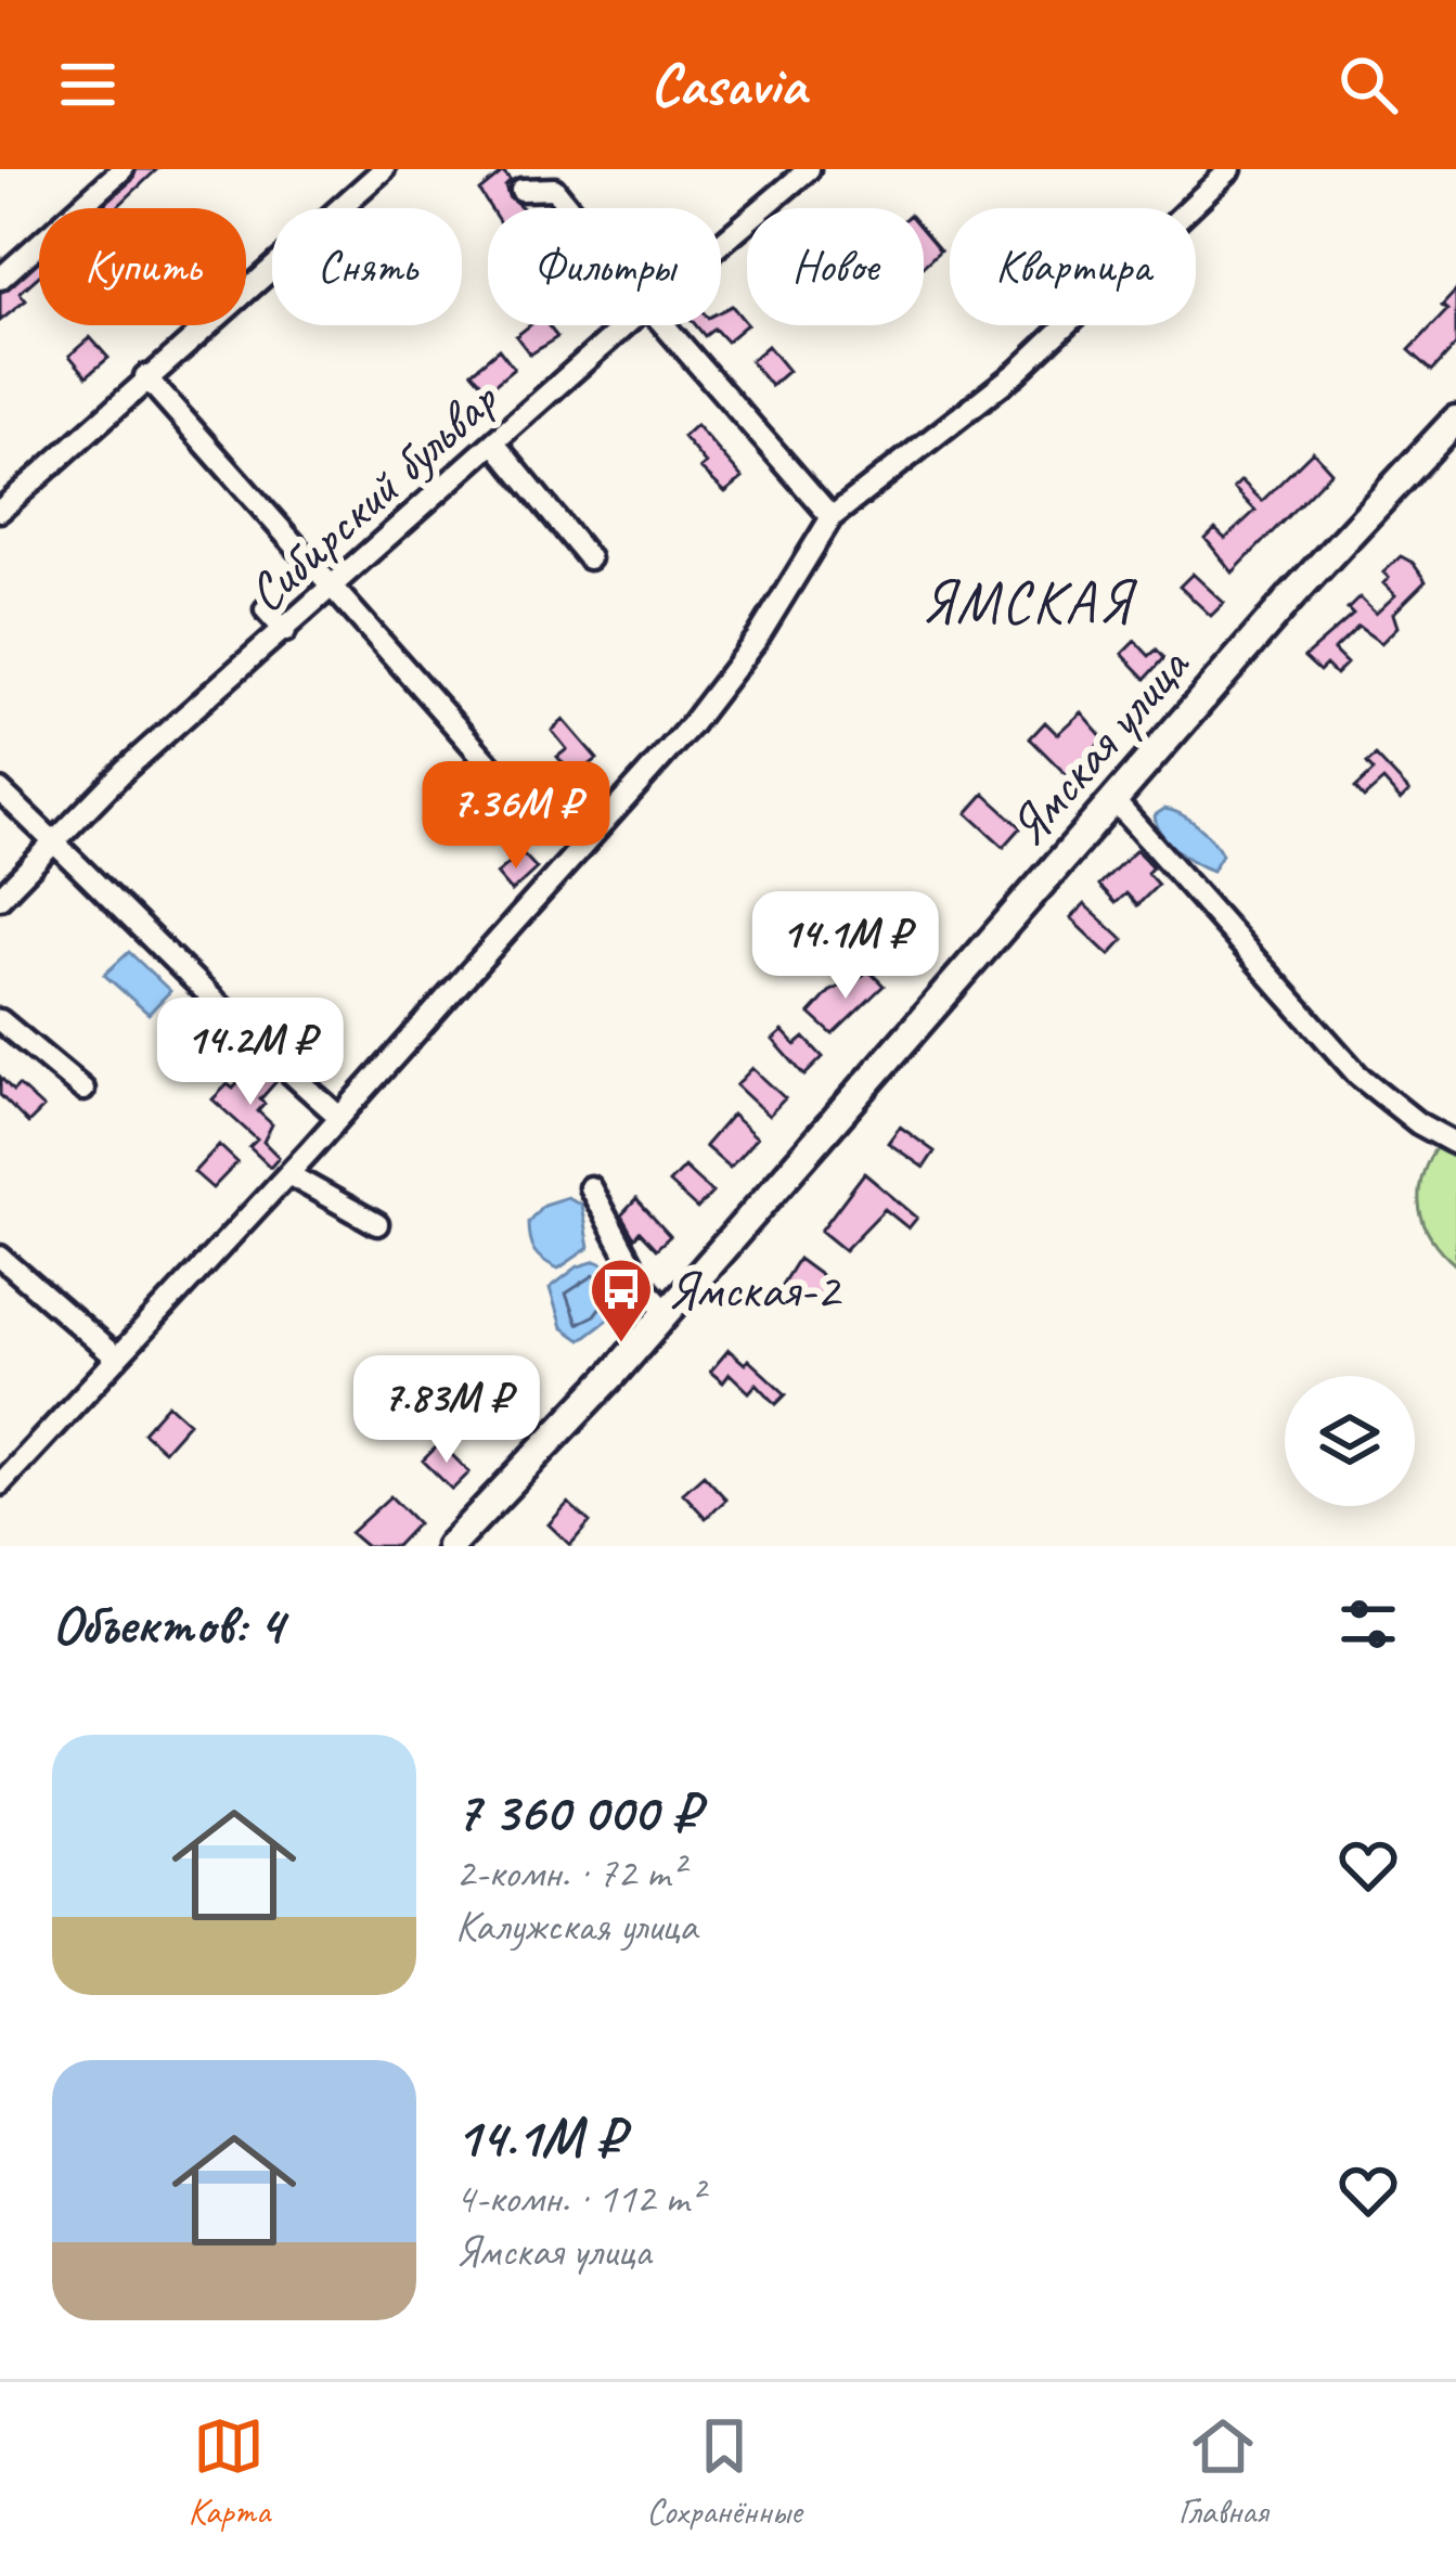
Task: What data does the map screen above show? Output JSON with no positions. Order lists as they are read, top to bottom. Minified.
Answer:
{"streets":{"main road":["Ямская улица"],"street":["Сибирский бульвар"]},"districts":["ЯМСКАЯ"],"places":{"bus stop":["Ямская-2"]},"page":{"header":"Casavia","chip":["Купить","Снять","Фильтры","Новое","Квартира"],"price":["7.36M ₽","14.1M ₽","14.2M ₽","7.83M ₽"],"heading":"Объектов: 4","list":[{"name":"7 360 000 ₽","note":"2-комн. · 72 m² · Калужская улица"},{"name":"14.1M ₽","note":"4-комн. · 112 m² · Ямская улица"}],"tabs":["Карта","Сохранённые","Главная"]}}
